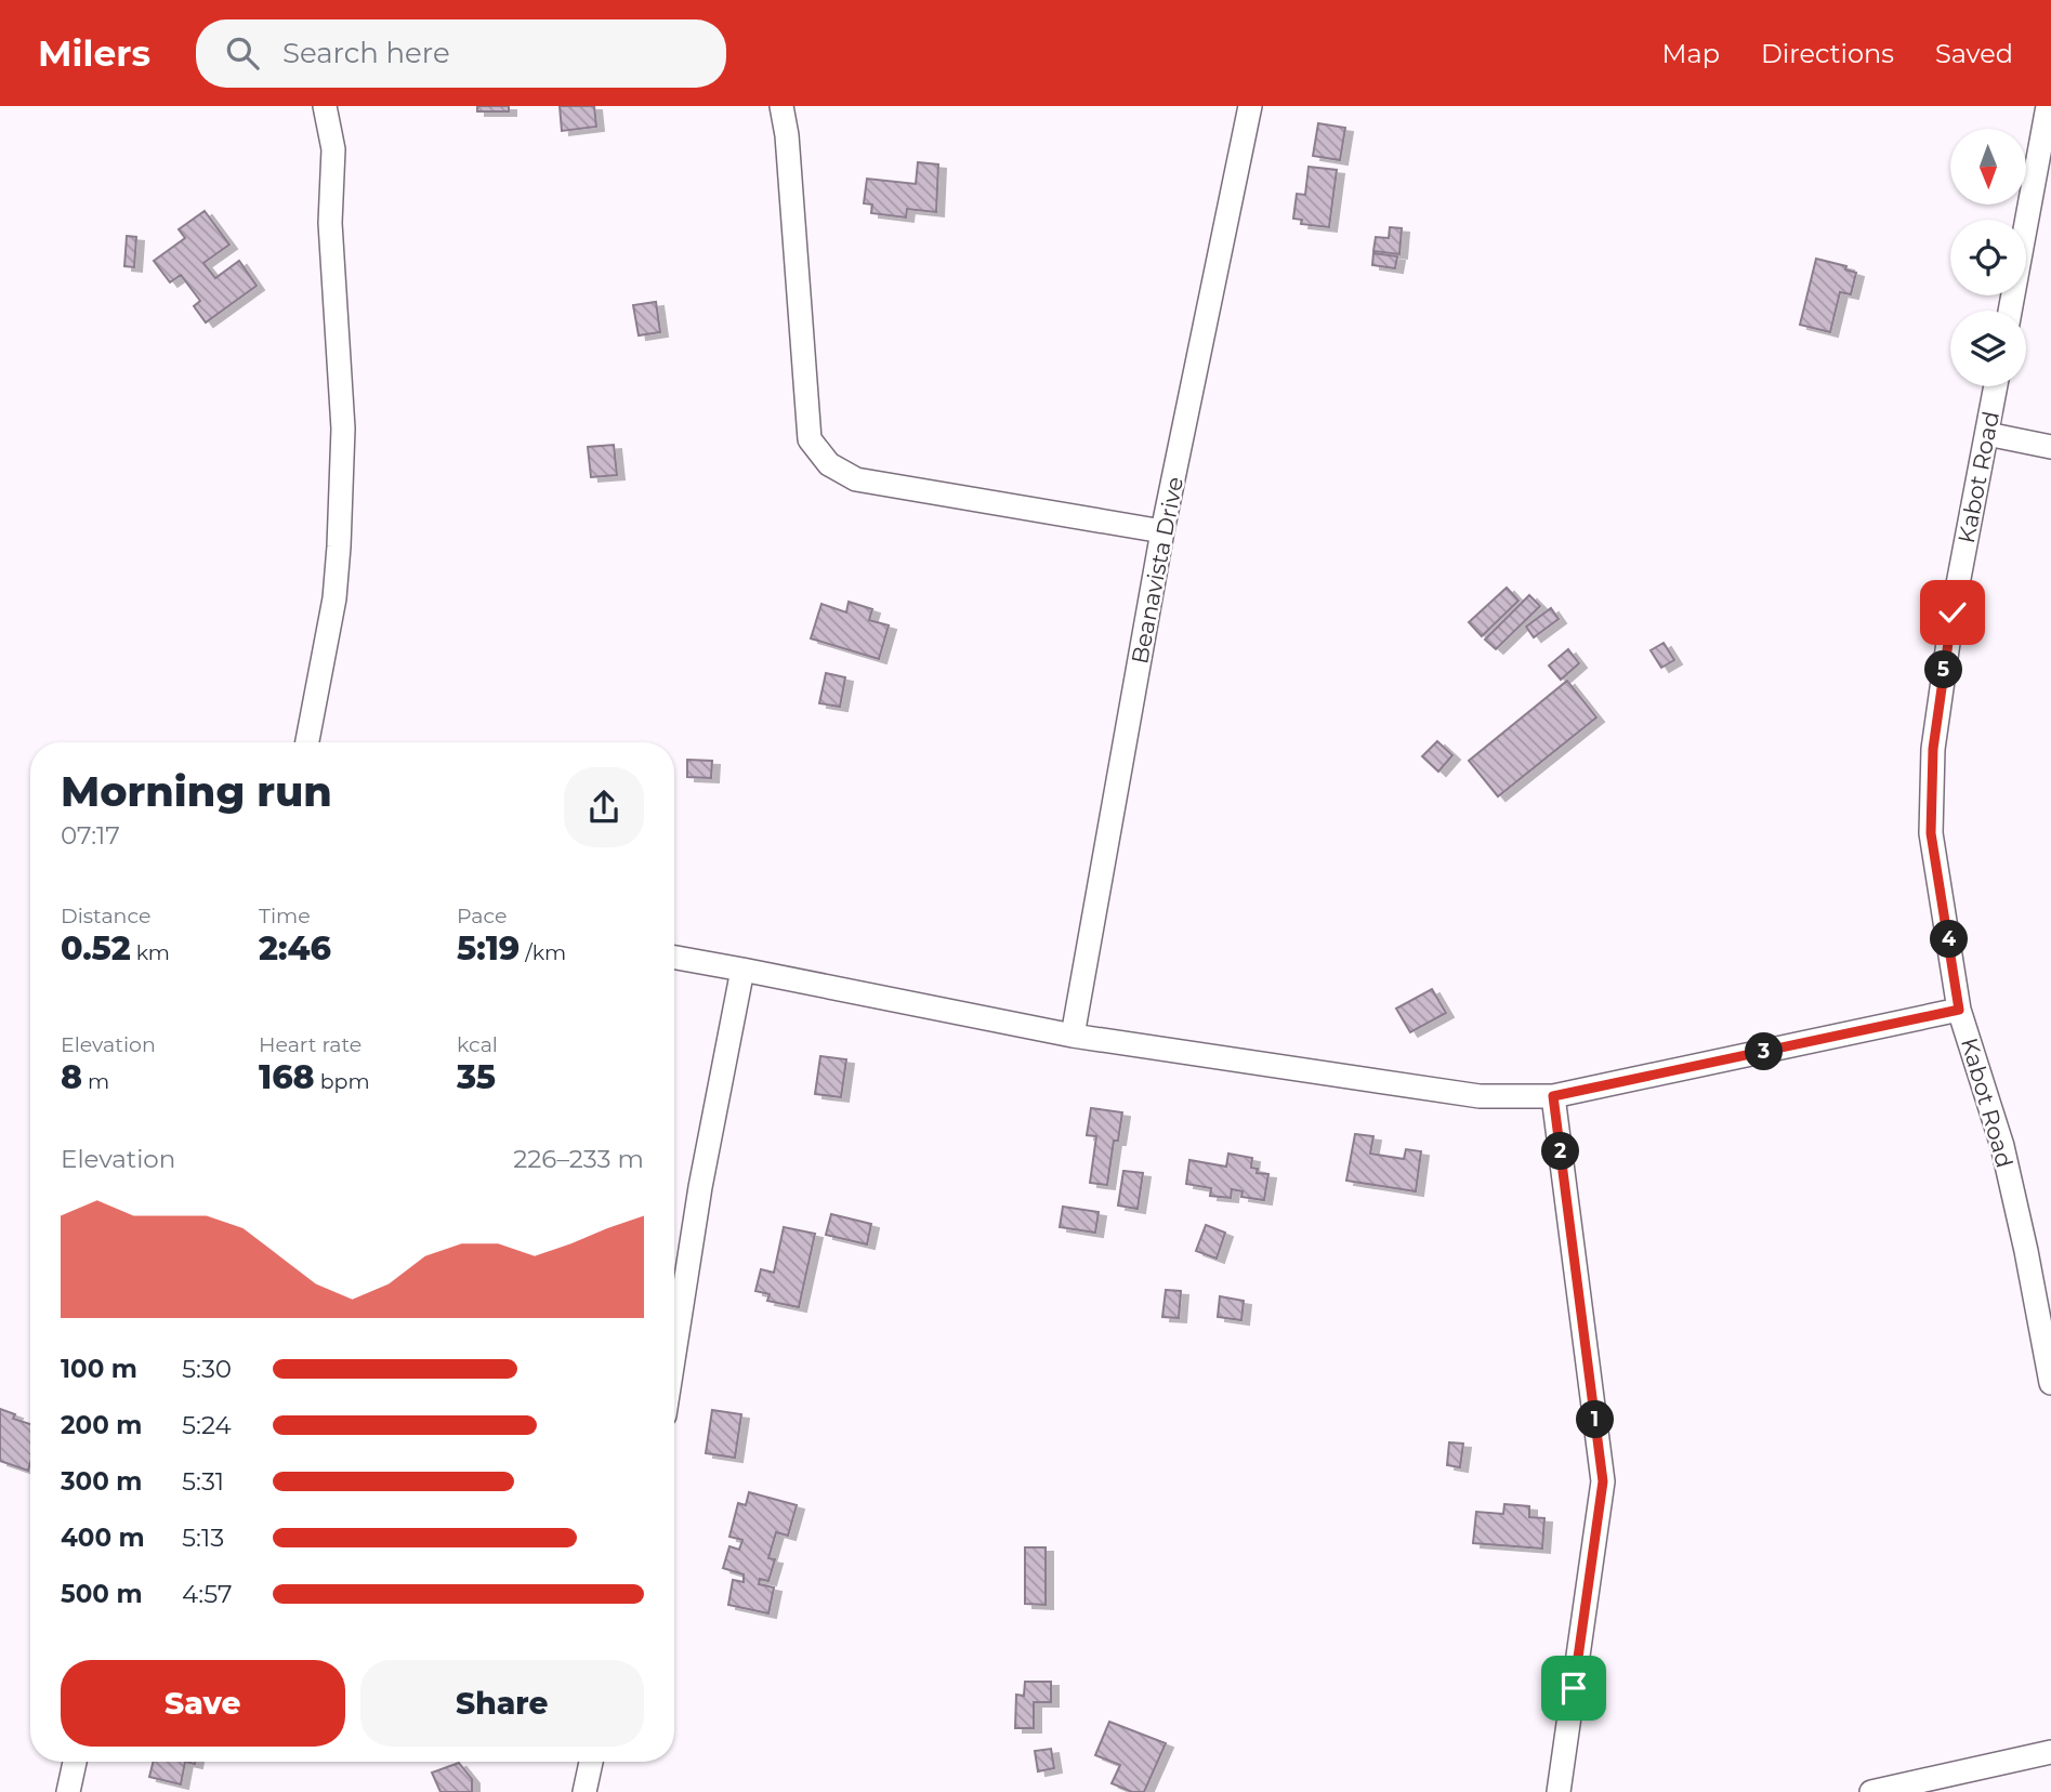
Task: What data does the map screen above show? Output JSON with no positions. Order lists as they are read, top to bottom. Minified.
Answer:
{"streets":{"street":["Kabot Road","Beanavista Drive"]},"north":"bottom","page":{"header":"Milers","search":"Search here","nav":["Map","Directions","Saved"],"pins":["5","4","3","2","1"],"heading":["Morning run","07:17"],"stats":[["Distance","0.52 km"],["Time","2:46"],["Pace","5:19 /km"],["Elevation","8 m"],["Heart rate","168 bpm"],["kcal","35"]],"chart":["Elevation","226–233 m"],"list":[{"name":"100 m","note":"5:30"},{"name":"200 m","note":"5:24"},{"name":"300 m","note":"5:31"},{"name":"400 m","note":"5:13"},{"name":"500 m","note":"4:57"}],"buttons":["Save","Share"]}}
